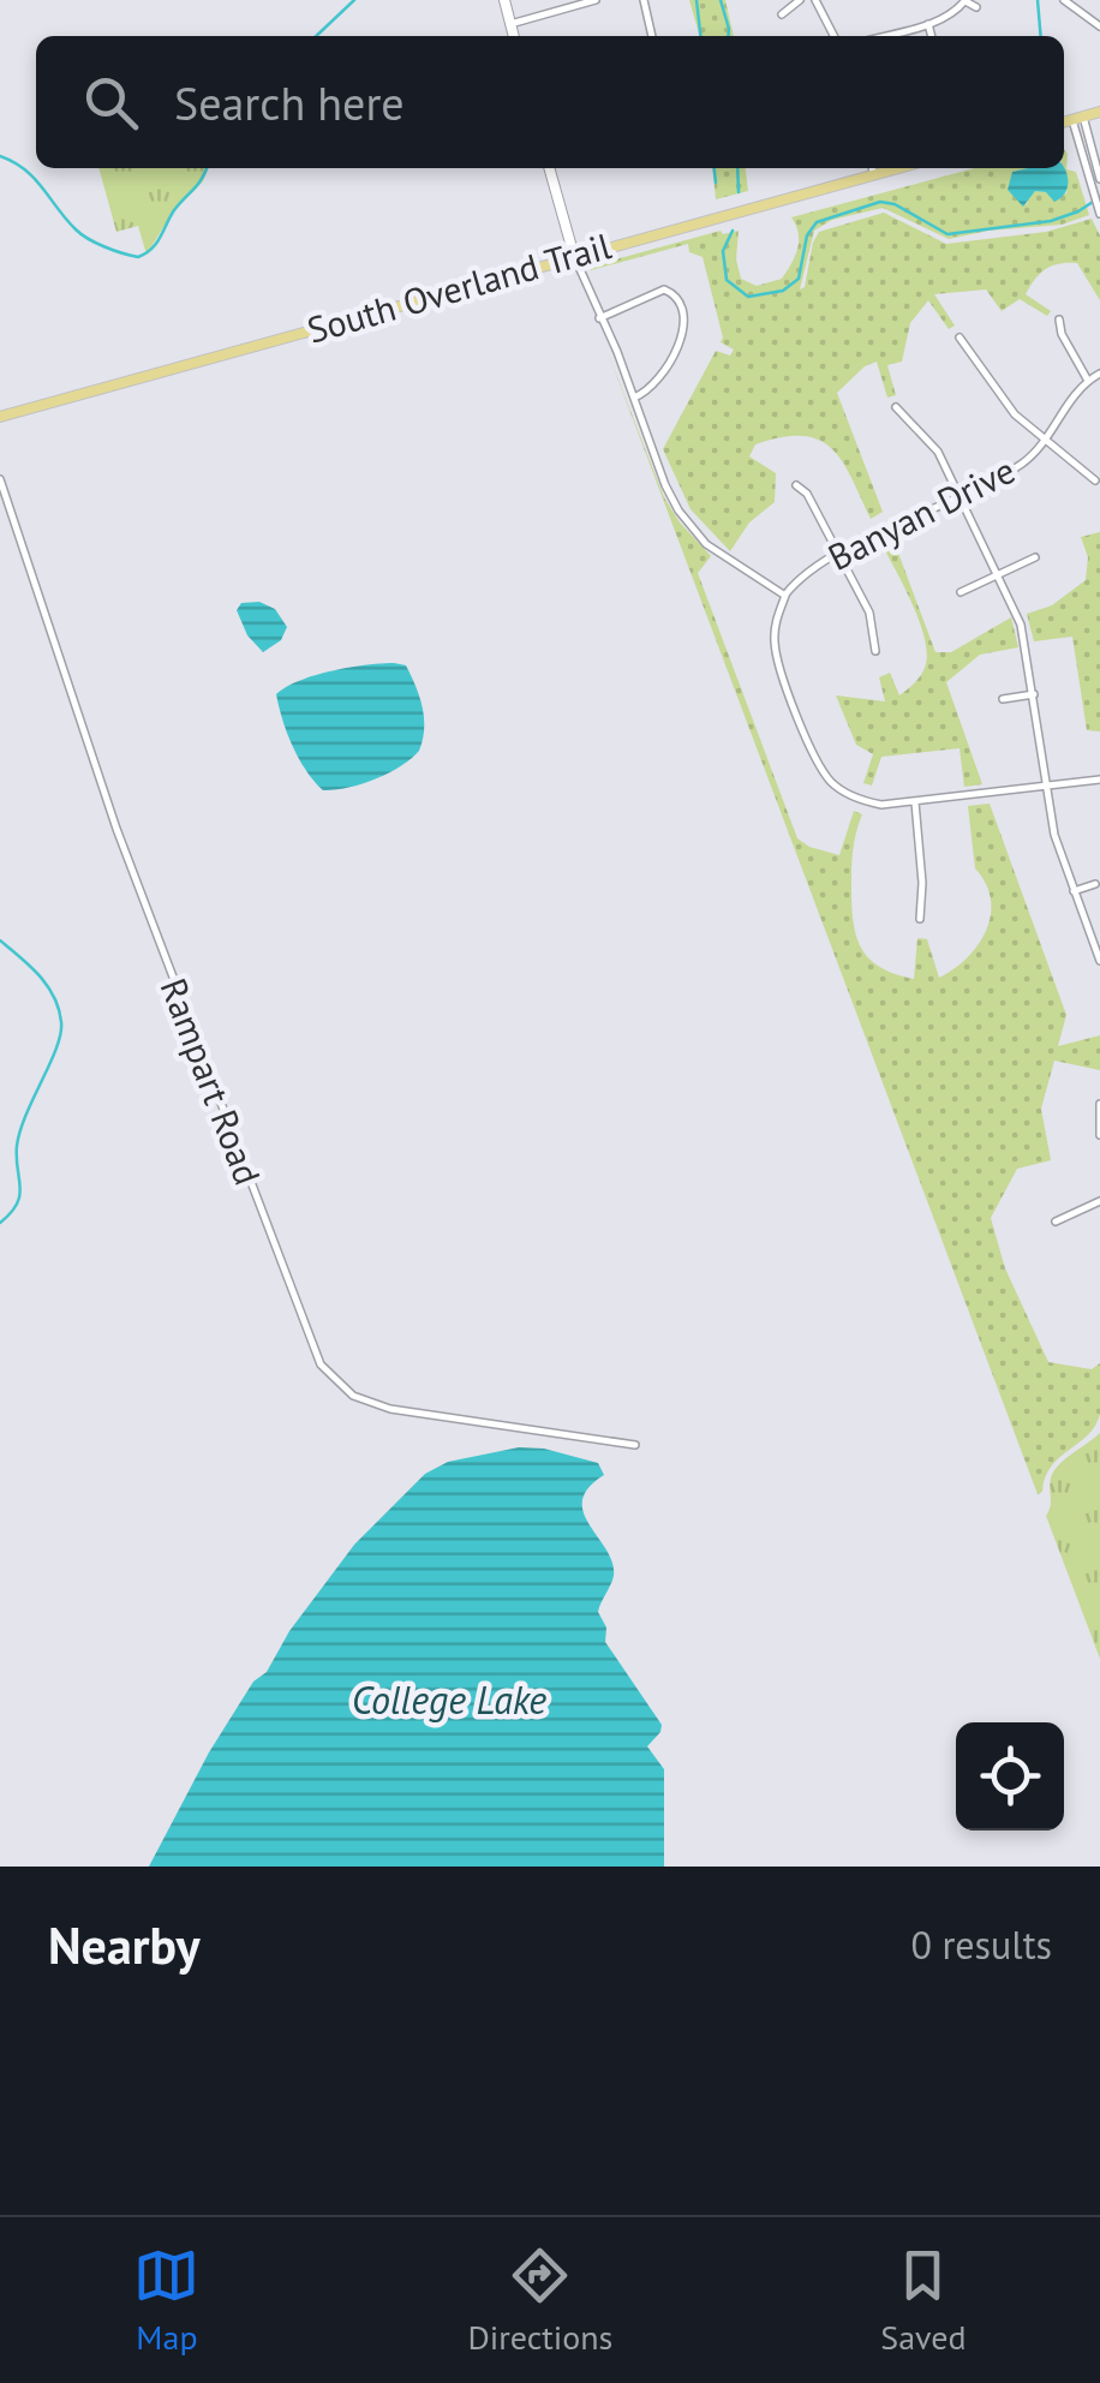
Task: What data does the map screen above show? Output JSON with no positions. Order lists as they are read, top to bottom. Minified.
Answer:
{"streets":{"main road":["South Overland Trail"],"street":["Banyan Drive","Rampart Road"]},"water":["College Lake"],"page":{"search":"Search here","heading":["Nearby","0 results"],"nav":["Map","Directions","Saved"]}}
